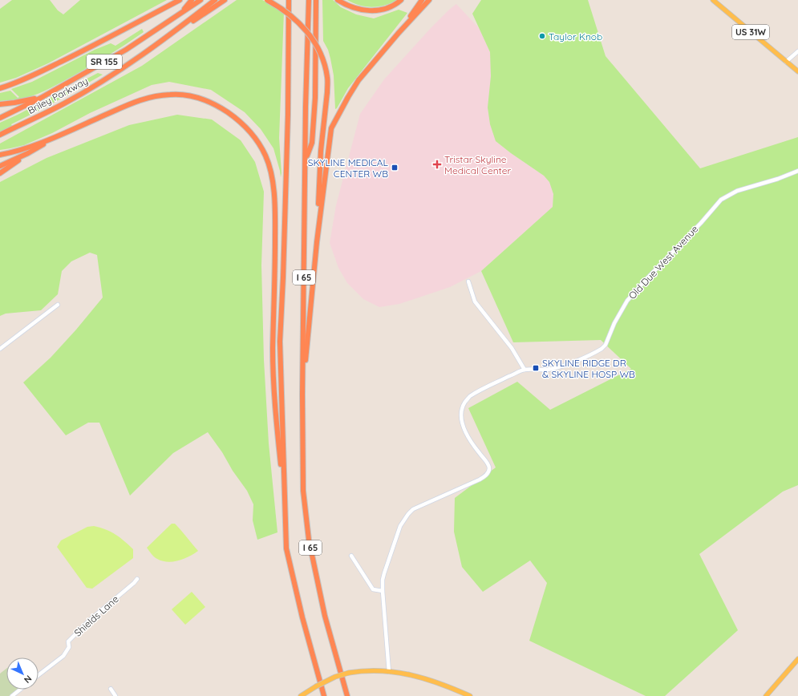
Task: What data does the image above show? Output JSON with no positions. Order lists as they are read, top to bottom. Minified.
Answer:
{"streets":{"highway":["SR 155","Briley Parkway","I 65"],"main road":["US 31W"],"street":["Old Due West Avenue","Shields Lane"]},"places":{"other":["Taylor Knob"],"health":["Tristar Skyline Medical Center"],"transit":["SKYLINE MEDICAL CENTER WB","SKYLINE RIDGE DR & SKYLINE HOSP WB"]},"north":"bottom right"}
